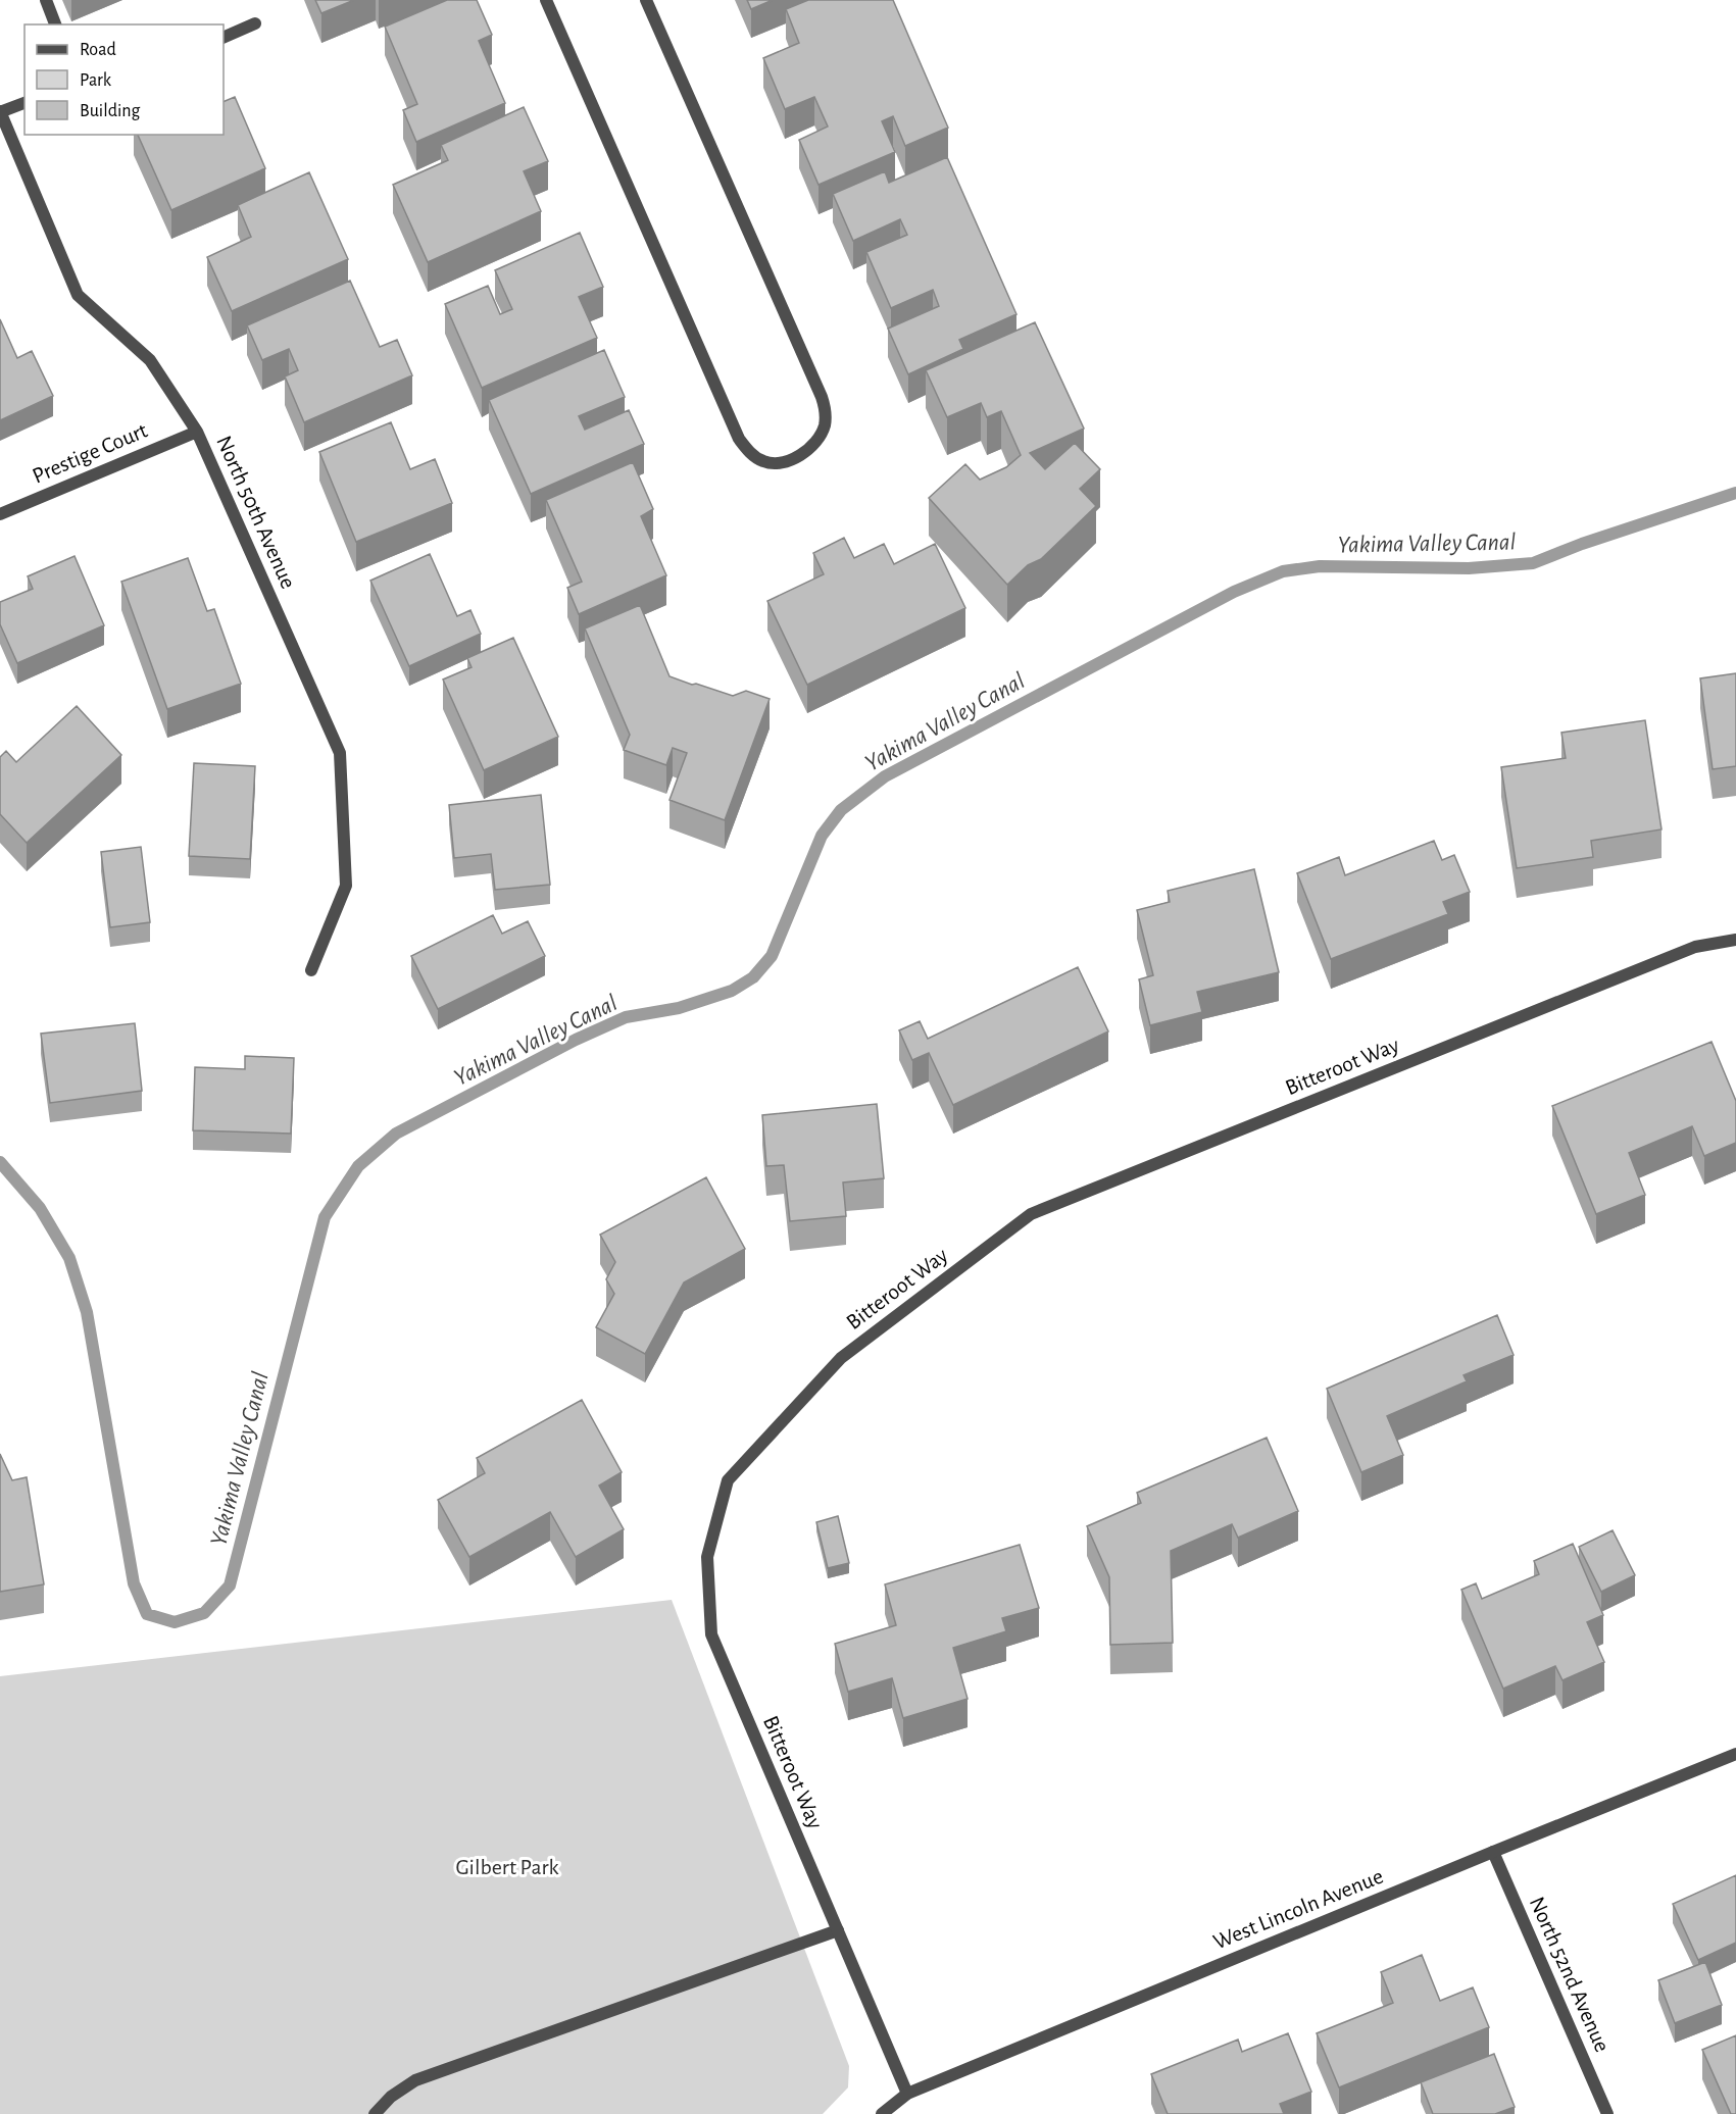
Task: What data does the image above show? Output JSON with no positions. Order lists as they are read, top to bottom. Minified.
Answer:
{"streets":{"street":["Prestige Court","North 50th Avenue","Bitteroot Way","West Lincoln Avenue","North 52nd Avenue"]},"crossings":[["Prestige Court","North 50th Avenue"],["Bitteroot Way","West Lincoln Avenue"],["West Lincoln Avenue","North 52nd Avenue"]],"water":["Yakima Valley Canal"],"parks":["Gilbert Park"],"legend":["Road","Park","Building"]}
